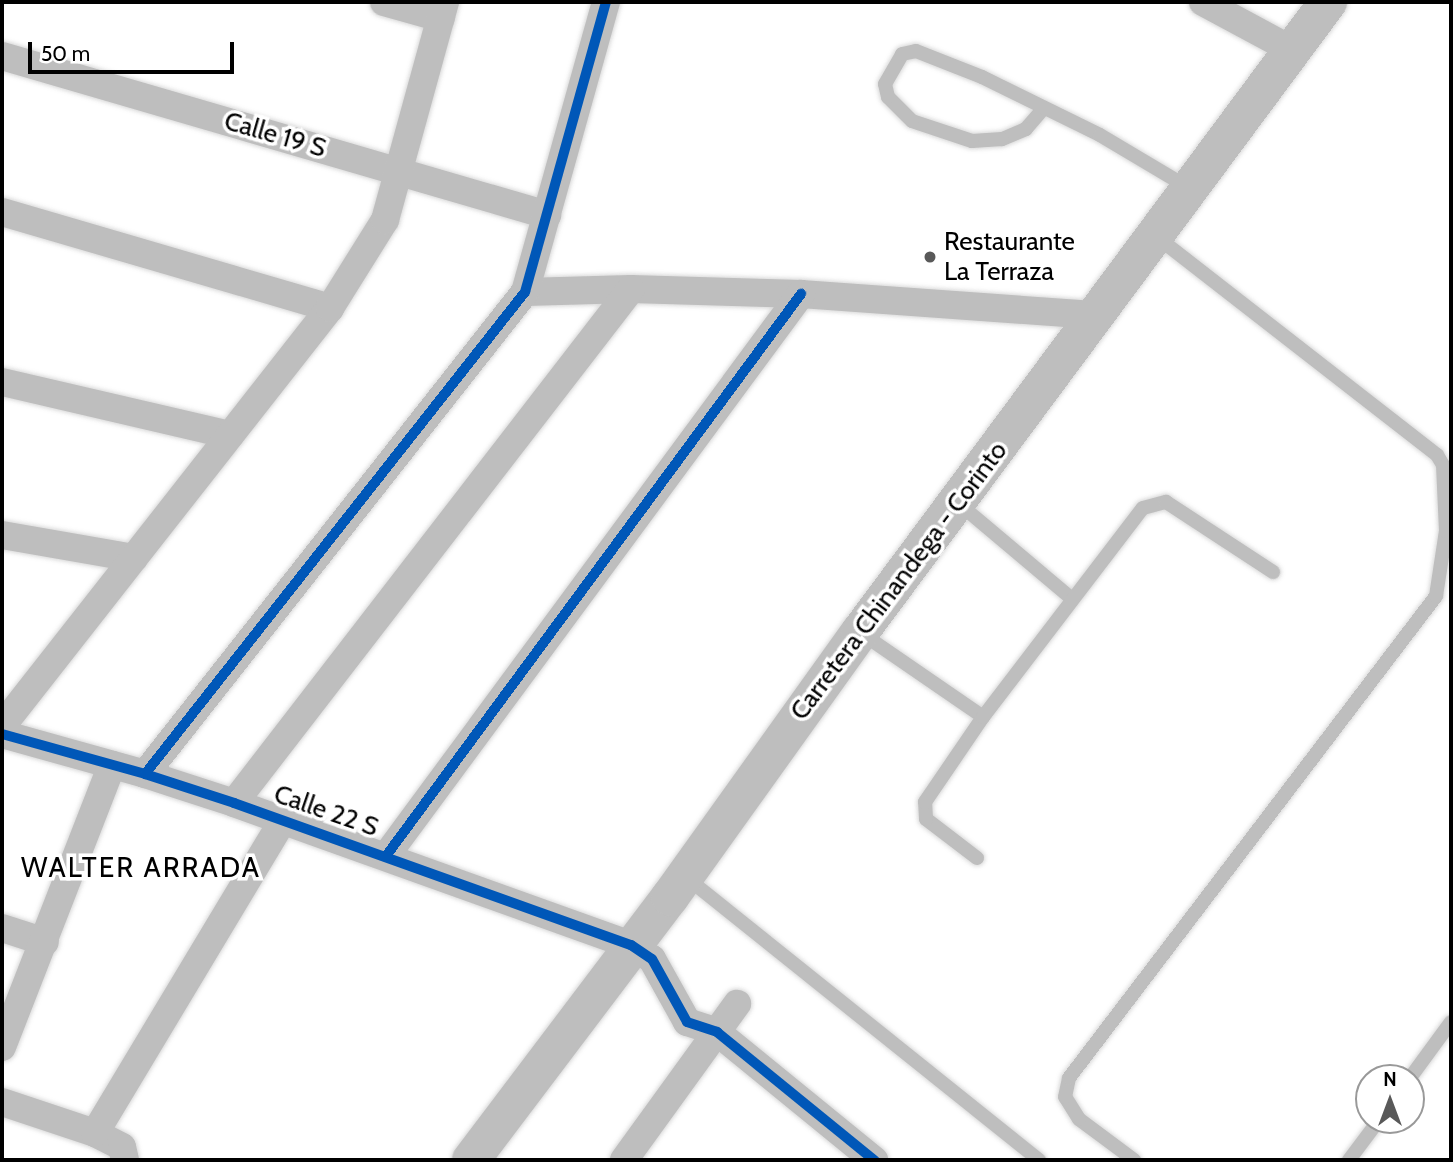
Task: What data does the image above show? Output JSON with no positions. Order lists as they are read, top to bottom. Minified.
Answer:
{"streets":{"highway":["Carretera Chinandega - Corinto"],"street":["Calle 19 S","Calle 22 S"]},"crossings":[["Carretera Chinandega - Corinto","Calle 22 S"]],"districts":["WALTER ARRADA"],"places":["Restaurante La Terraza"],"scale_bar":"50 m","north":"top"}
